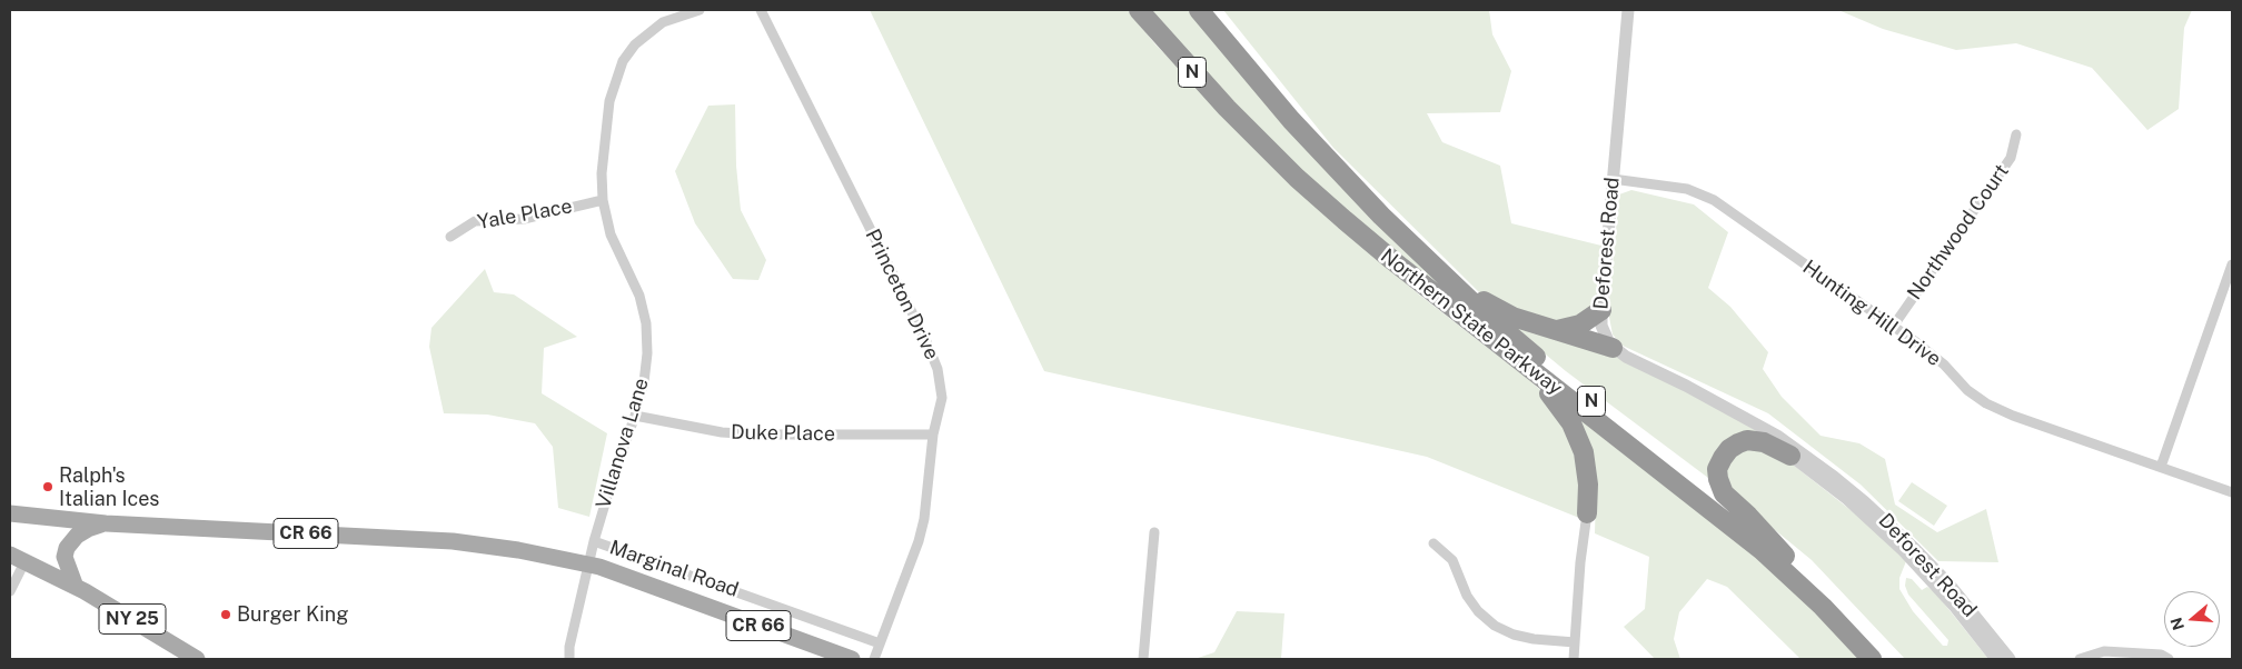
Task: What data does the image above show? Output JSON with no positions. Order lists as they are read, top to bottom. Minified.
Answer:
{"streets":{"highway":["N","Northern State Parkway"],"main road":["CR 66","NY 25"],"street":["Yale Place","Northwood Court","Deforest Road","Princeton Drive","Hunting Hill Drive","Duke Place","Villanova Lane","Marginal Road"]},"crossings":[["Yale Place","Villanova Lane"],["Northwood Court","Hunting Hill Drive"],["Deforest Road","Hunting Hill Drive"],["Princeton Drive","Duke Place"],["Princeton Drive","Marginal Road"],["Duke Place","Villanova Lane"],["Villanova Lane","CR 66"],["Villanova Lane","Marginal Road"]],"places":["Ralph's Italian Ices","Burger King"],"north":"left"}
